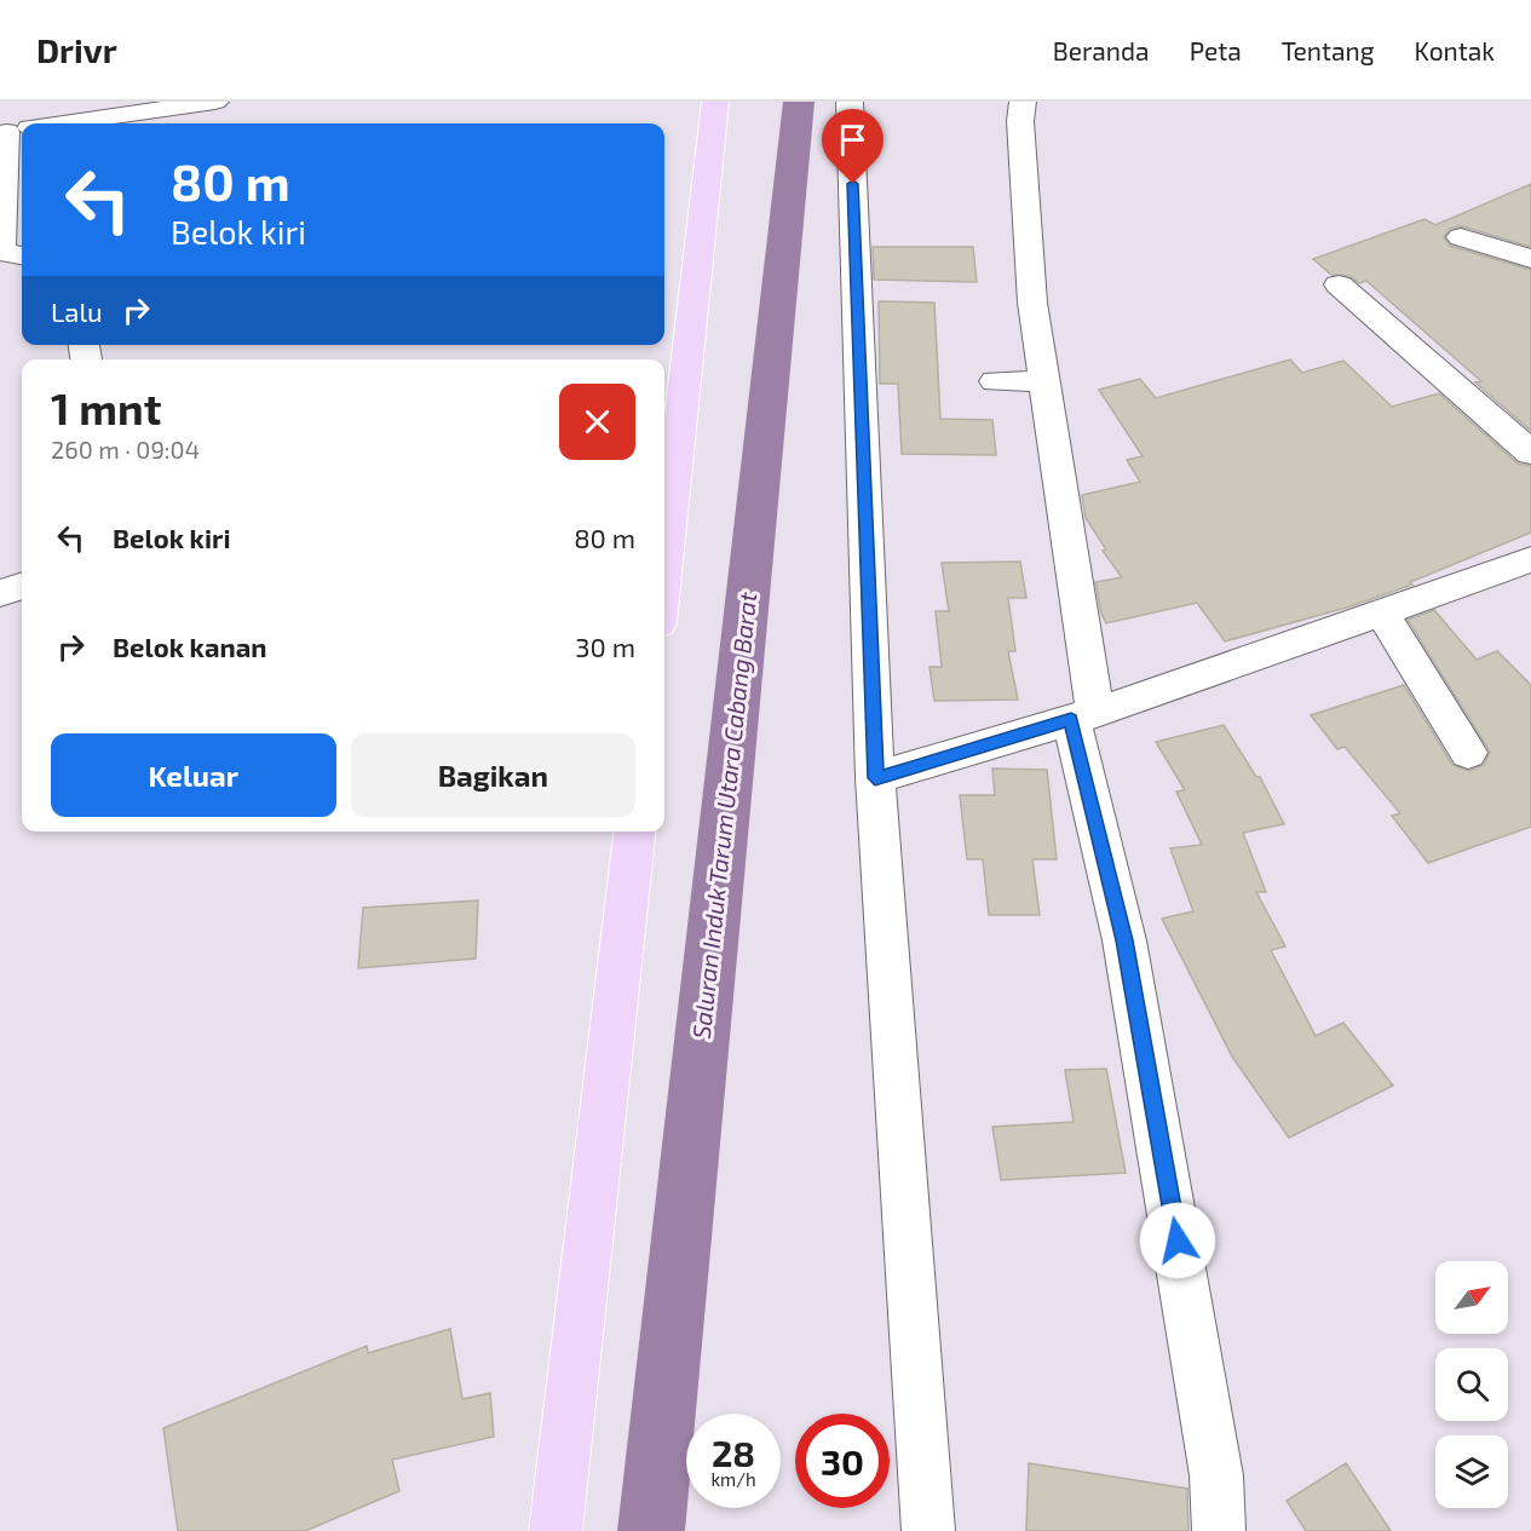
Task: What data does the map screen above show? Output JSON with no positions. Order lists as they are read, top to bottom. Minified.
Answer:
{"water":["Saluran Induk Tarum Utara Cabang Barat"],"north":"top right","page":{"header":"Drivr","nav":["Beranda","Peta","Tentang","Kontak"],"turn":["80 m","Belok kiri"],"then":"Lalu","heading":["1 mnt","260 m · 09:04"],"list":[{"name":"Belok kiri","value":"80 m"},{"name":"Belok kanan","value":"30 m"}],"buttons":["Keluar","Bagikan"],"speed":"28 km/h","limit":"30"}}
